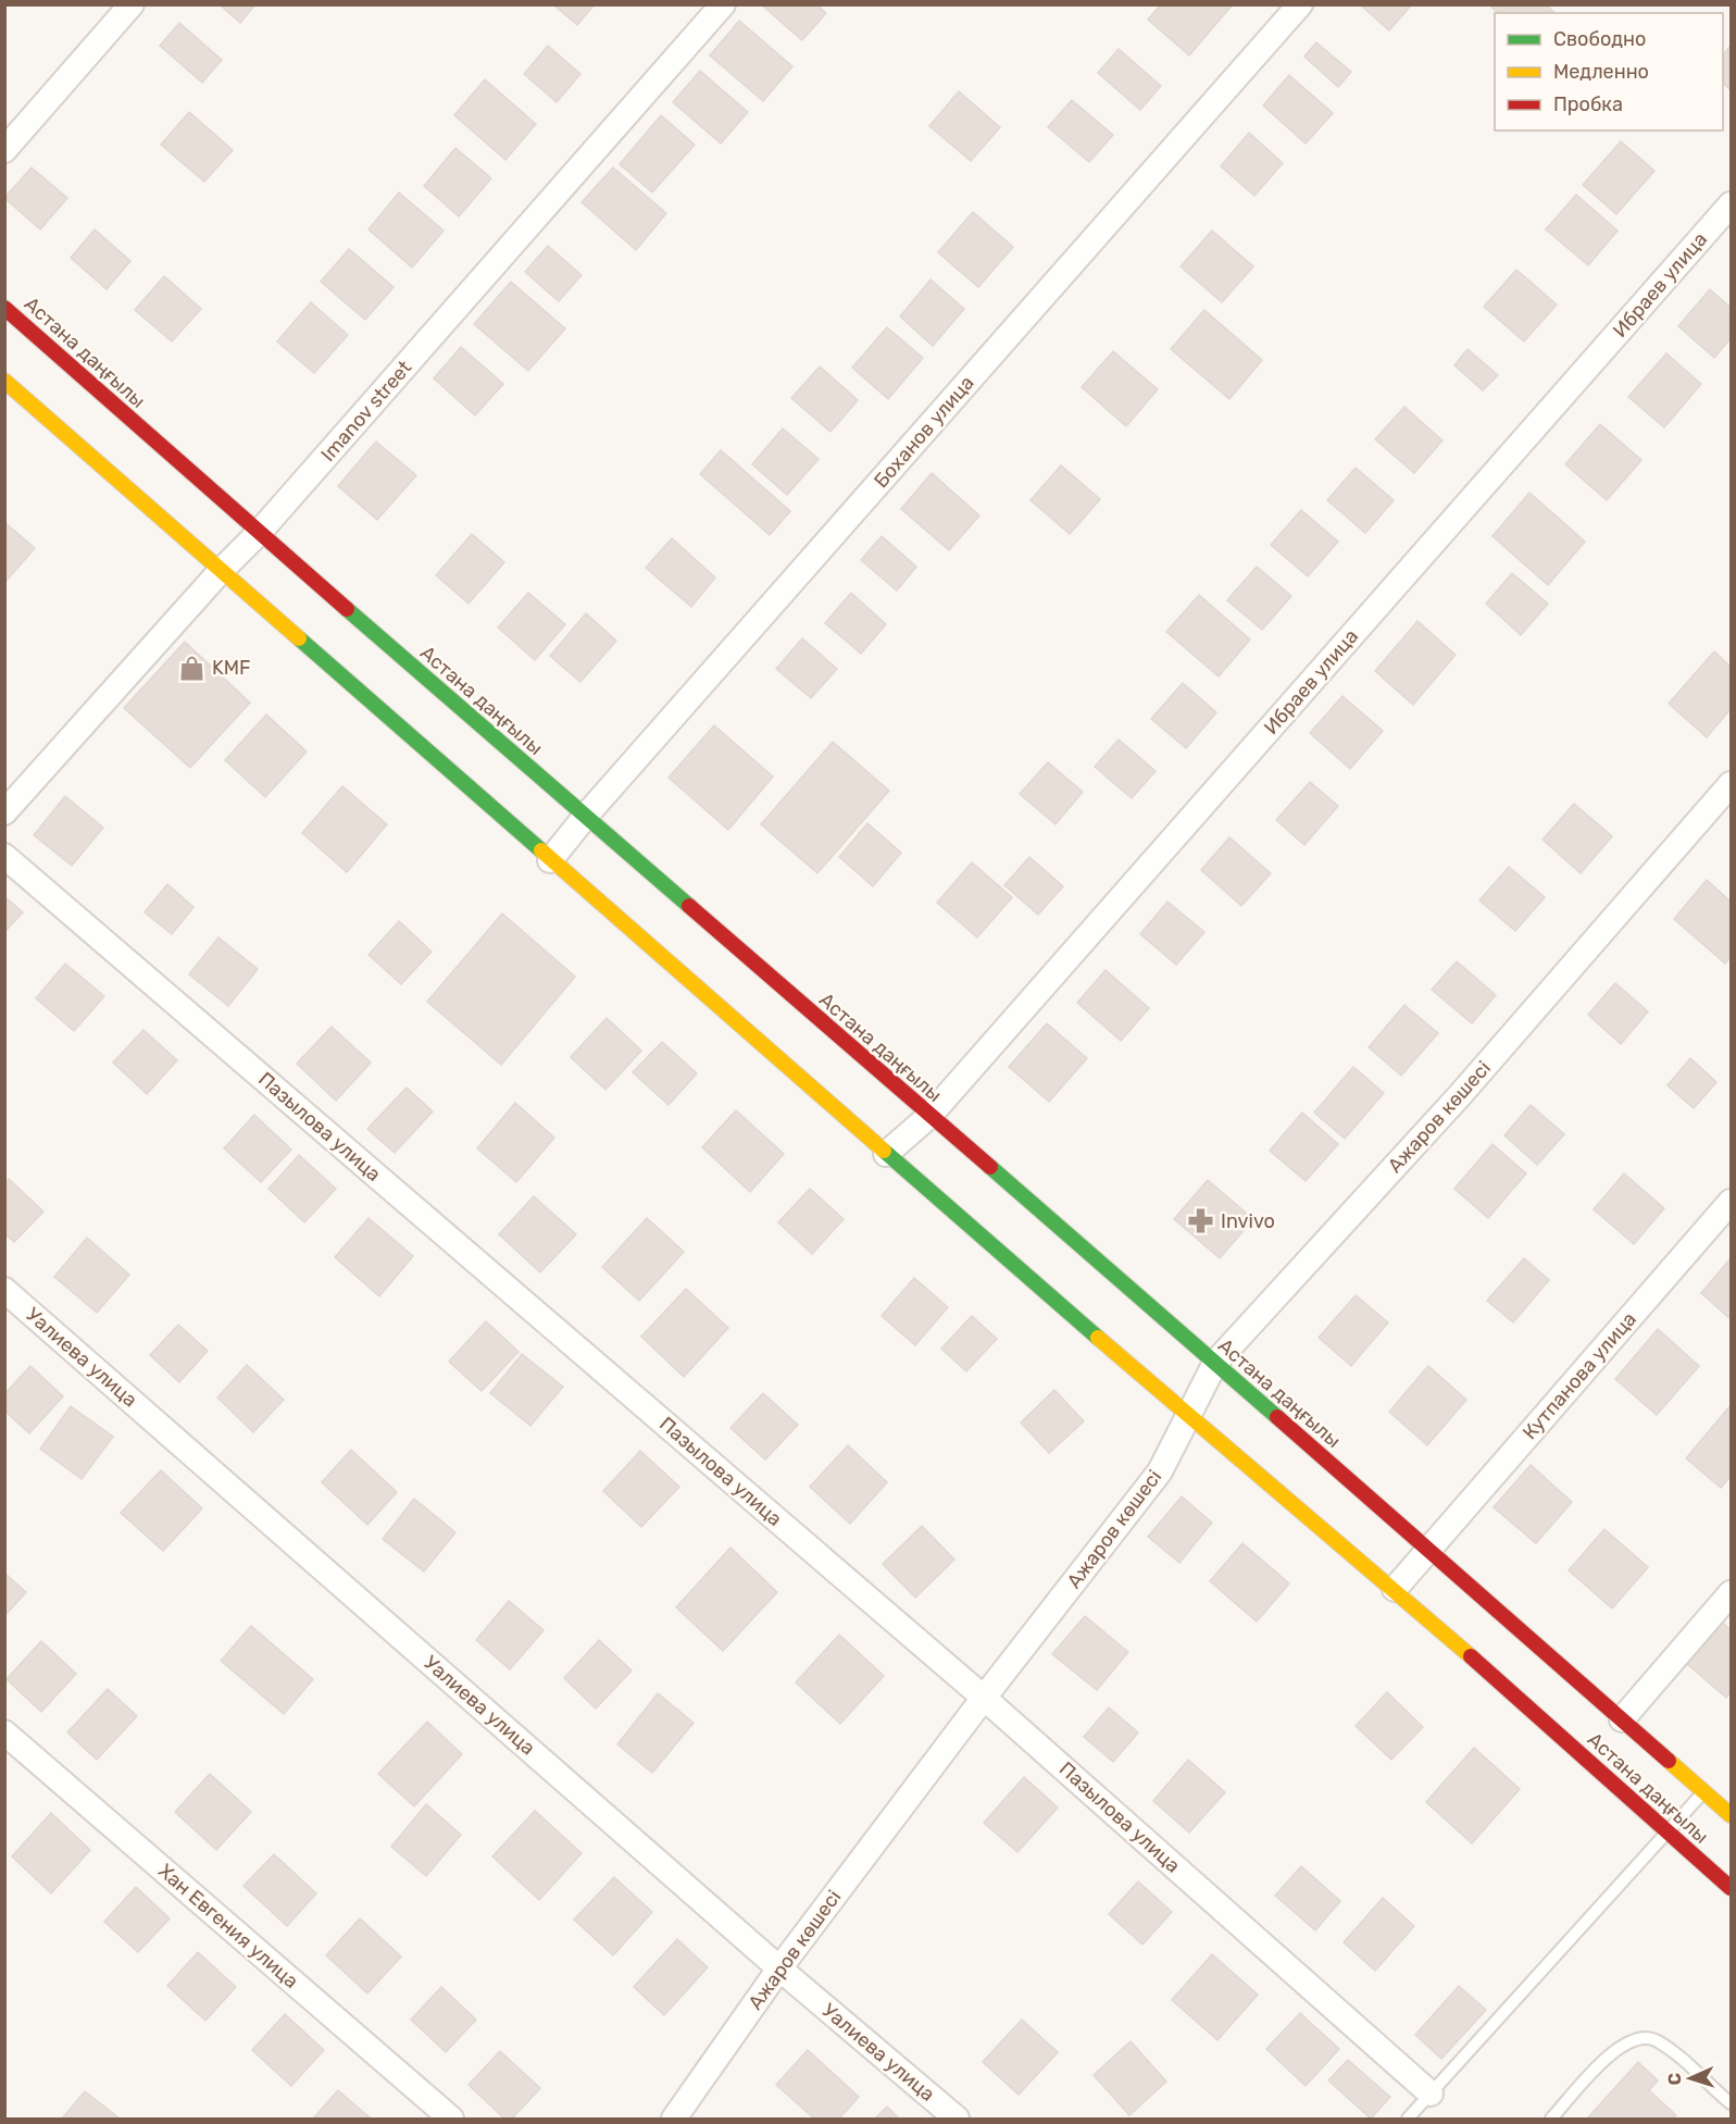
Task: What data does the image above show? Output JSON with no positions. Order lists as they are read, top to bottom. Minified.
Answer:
{"streets":{"street":["Ибраев улица","Астана даңғылы","Imanov street","Боханов улица","Ажаров көшесі","Пазылова улица","Уалиева улица","Кутпанова улица","Хан Евгения улица"]},"crossings":[["Ибраев улица","Астана даңғылы"],["Астана даңғылы","Imanov street"],["Астана даңғылы","Боханов улица"],["Астана даңғылы","Ажаров көшесі"],["Астана даңғылы","Кутпанова улица"],["Ажаров көшесі","Пазылова улица"],["Ажаров көшесі","Уалиева улица"]],"places":{"shop":["KMF"],"pharmacy":["Invivo"]},"legend":["Свободно","Медленно","Пробка"],"north":"left"}
